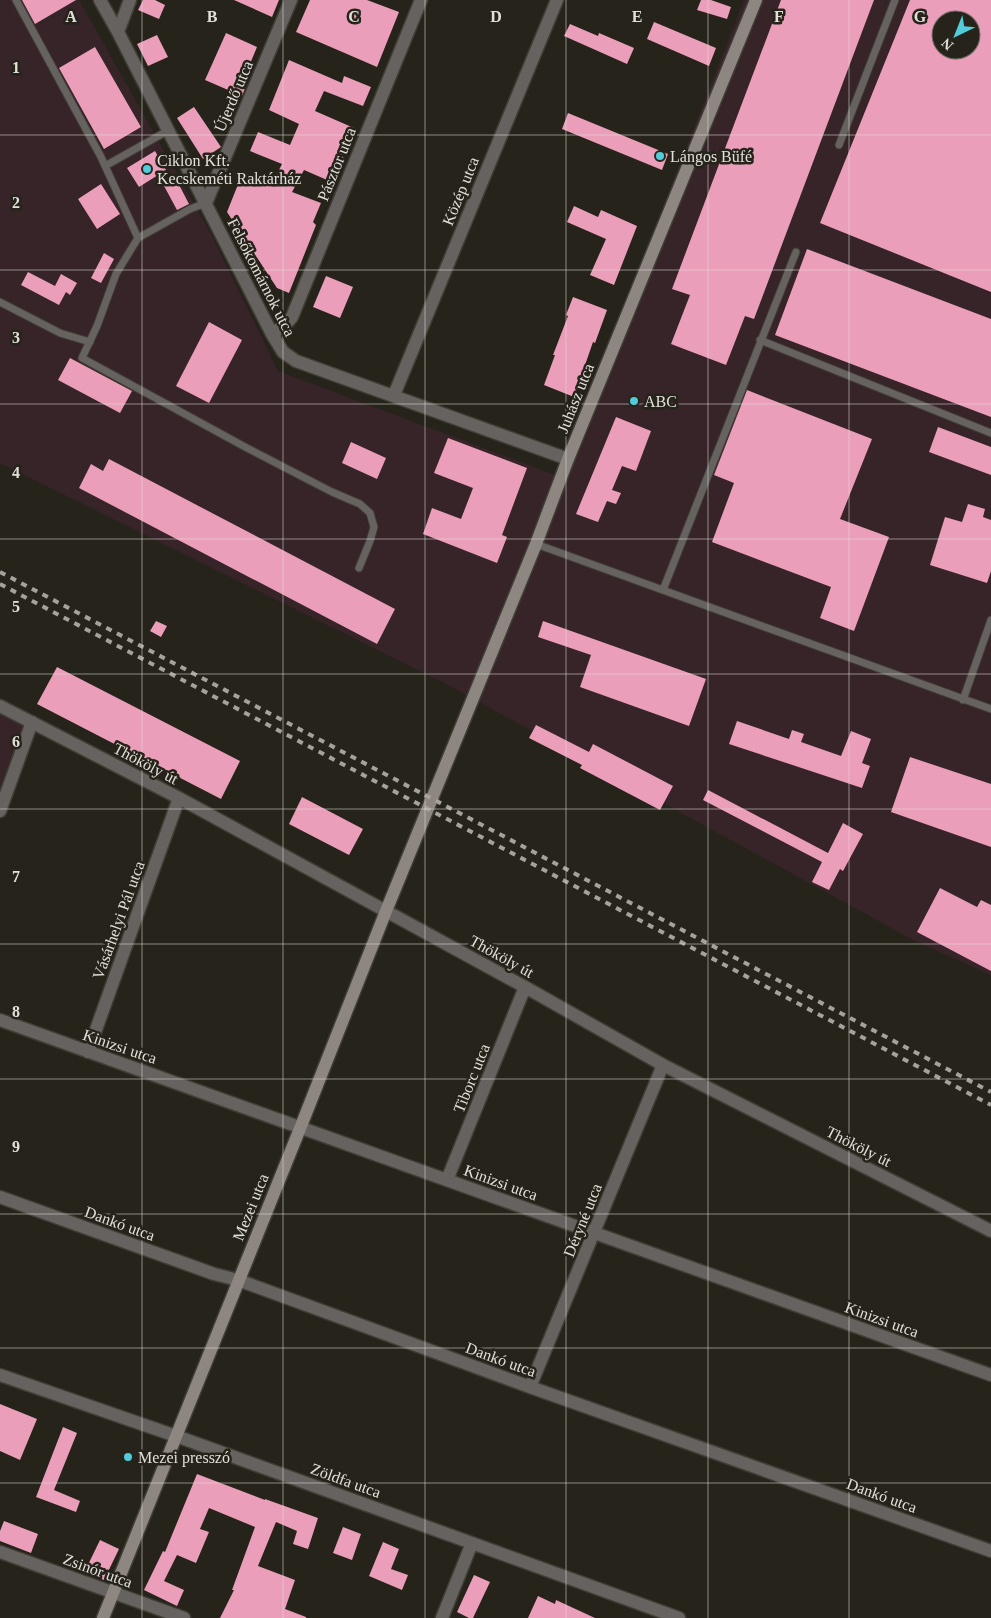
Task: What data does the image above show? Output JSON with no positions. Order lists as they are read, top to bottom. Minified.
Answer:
{"streets":{"street":["Újerdő utca","Pásztor utca","Közép utca","Felsőkomárnok utca","Juhász utca","Thököly út","Vásárhelyi Pál utca","Kinizsi utca","Tiborc utca","Mezei utca","Déryné utca","Dankó utca","Zöldfa utca","Zsinór utca"]},"crossings":[["Újerdő utca","Felsőkomárnok utca"],["Pásztor utca","Felsőkomárnok utca"],["Közép utca","Felsőkomárnok utca"],["Felsőkomárnok utca","Juhász utca"],["Juhász utca","Mezei utca"],["Thököly út","Vásárhelyi Pál utca"],["Thököly út","Tiborc utca"],["Thököly út","Mezei utca"],["Thököly út","Déryné utca"],["Vásárhelyi Pál utca","Kinizsi utca"],["Kinizsi utca","Tiborc utca"],["Kinizsi utca","Mezei utca"],["Kinizsi utca","Déryné utca"],["Mezei utca","Dankó utca"],["Mezei utca","Zöldfa utca"],["Mezei utca","Zsinór utca"],["Déryné utca","Dankó utca"]],"places":["Lángos Büfé","Ciklon Kft. Kecskeméti Raktárház","ABC","Mezei presszó"],"north":"bottom left","grid":{"columns":["A","B","C","D","E","F","G"],"rows":["1","2","3","4","5","6","7","8","9"]}}
